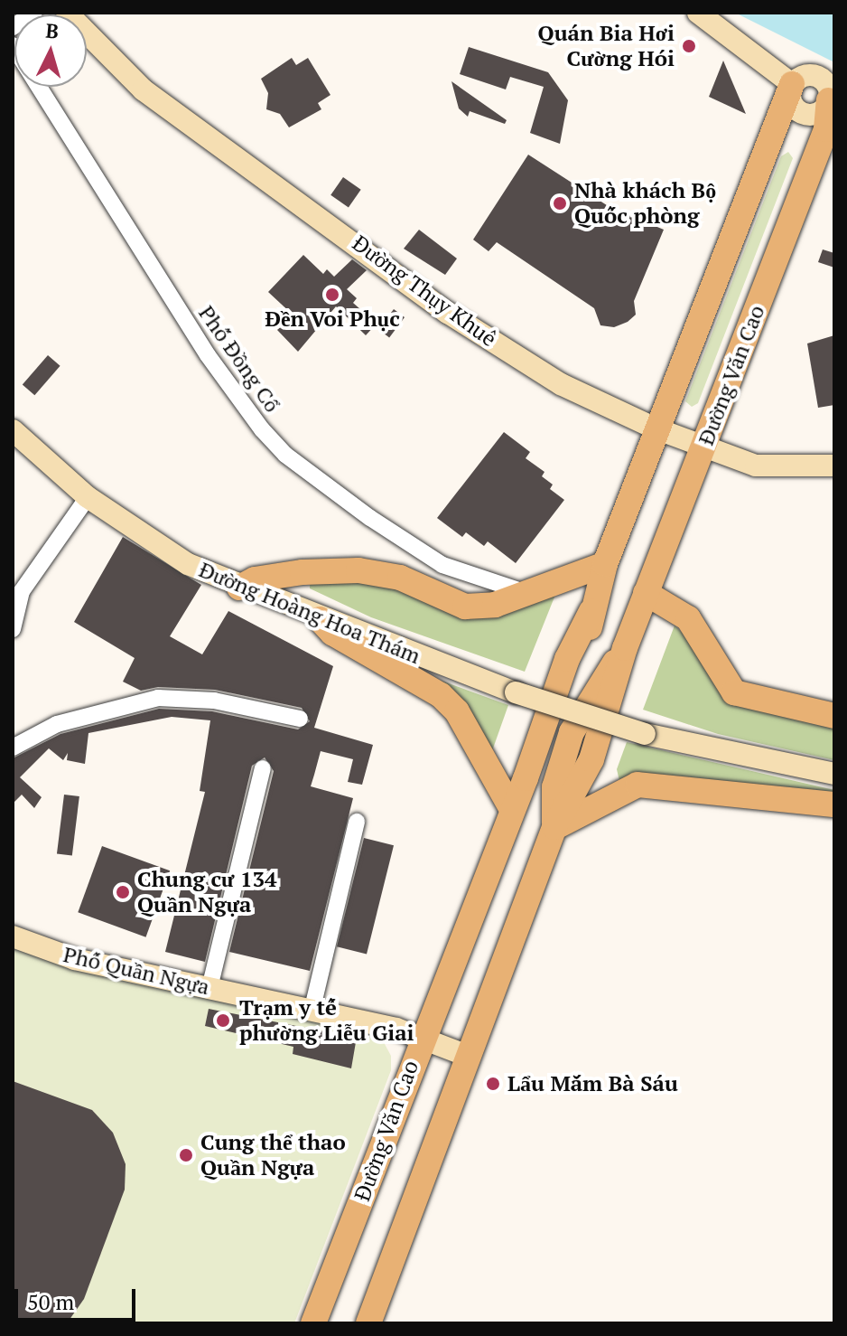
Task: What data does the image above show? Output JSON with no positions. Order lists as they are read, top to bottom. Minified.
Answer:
{"streets":{"main road":["Đường Thụy Khuê","Đường Văn Cao","Đường Hoàng Hoa Thám","Phố Quần Ngựa"],"street":["Phố Đồng Cổ"]},"crossings":[["Đường Thụy Khuê","Đường Văn Cao"],["Đường Văn Cao","Phố Quần Ngựa"]],"places":["Quán Bia Hơi Cường Hói","Nhà khách Bộ Quốc phòng","Đền Voi Phục","Chung cư 134 Quần Ngựa","Trạm y tế phường Liễu Giai","Lẩu Mắm Bà Sáu","Cung thể thao Quần Ngựa"],"scale_bar":"50 m","north":"top"}
